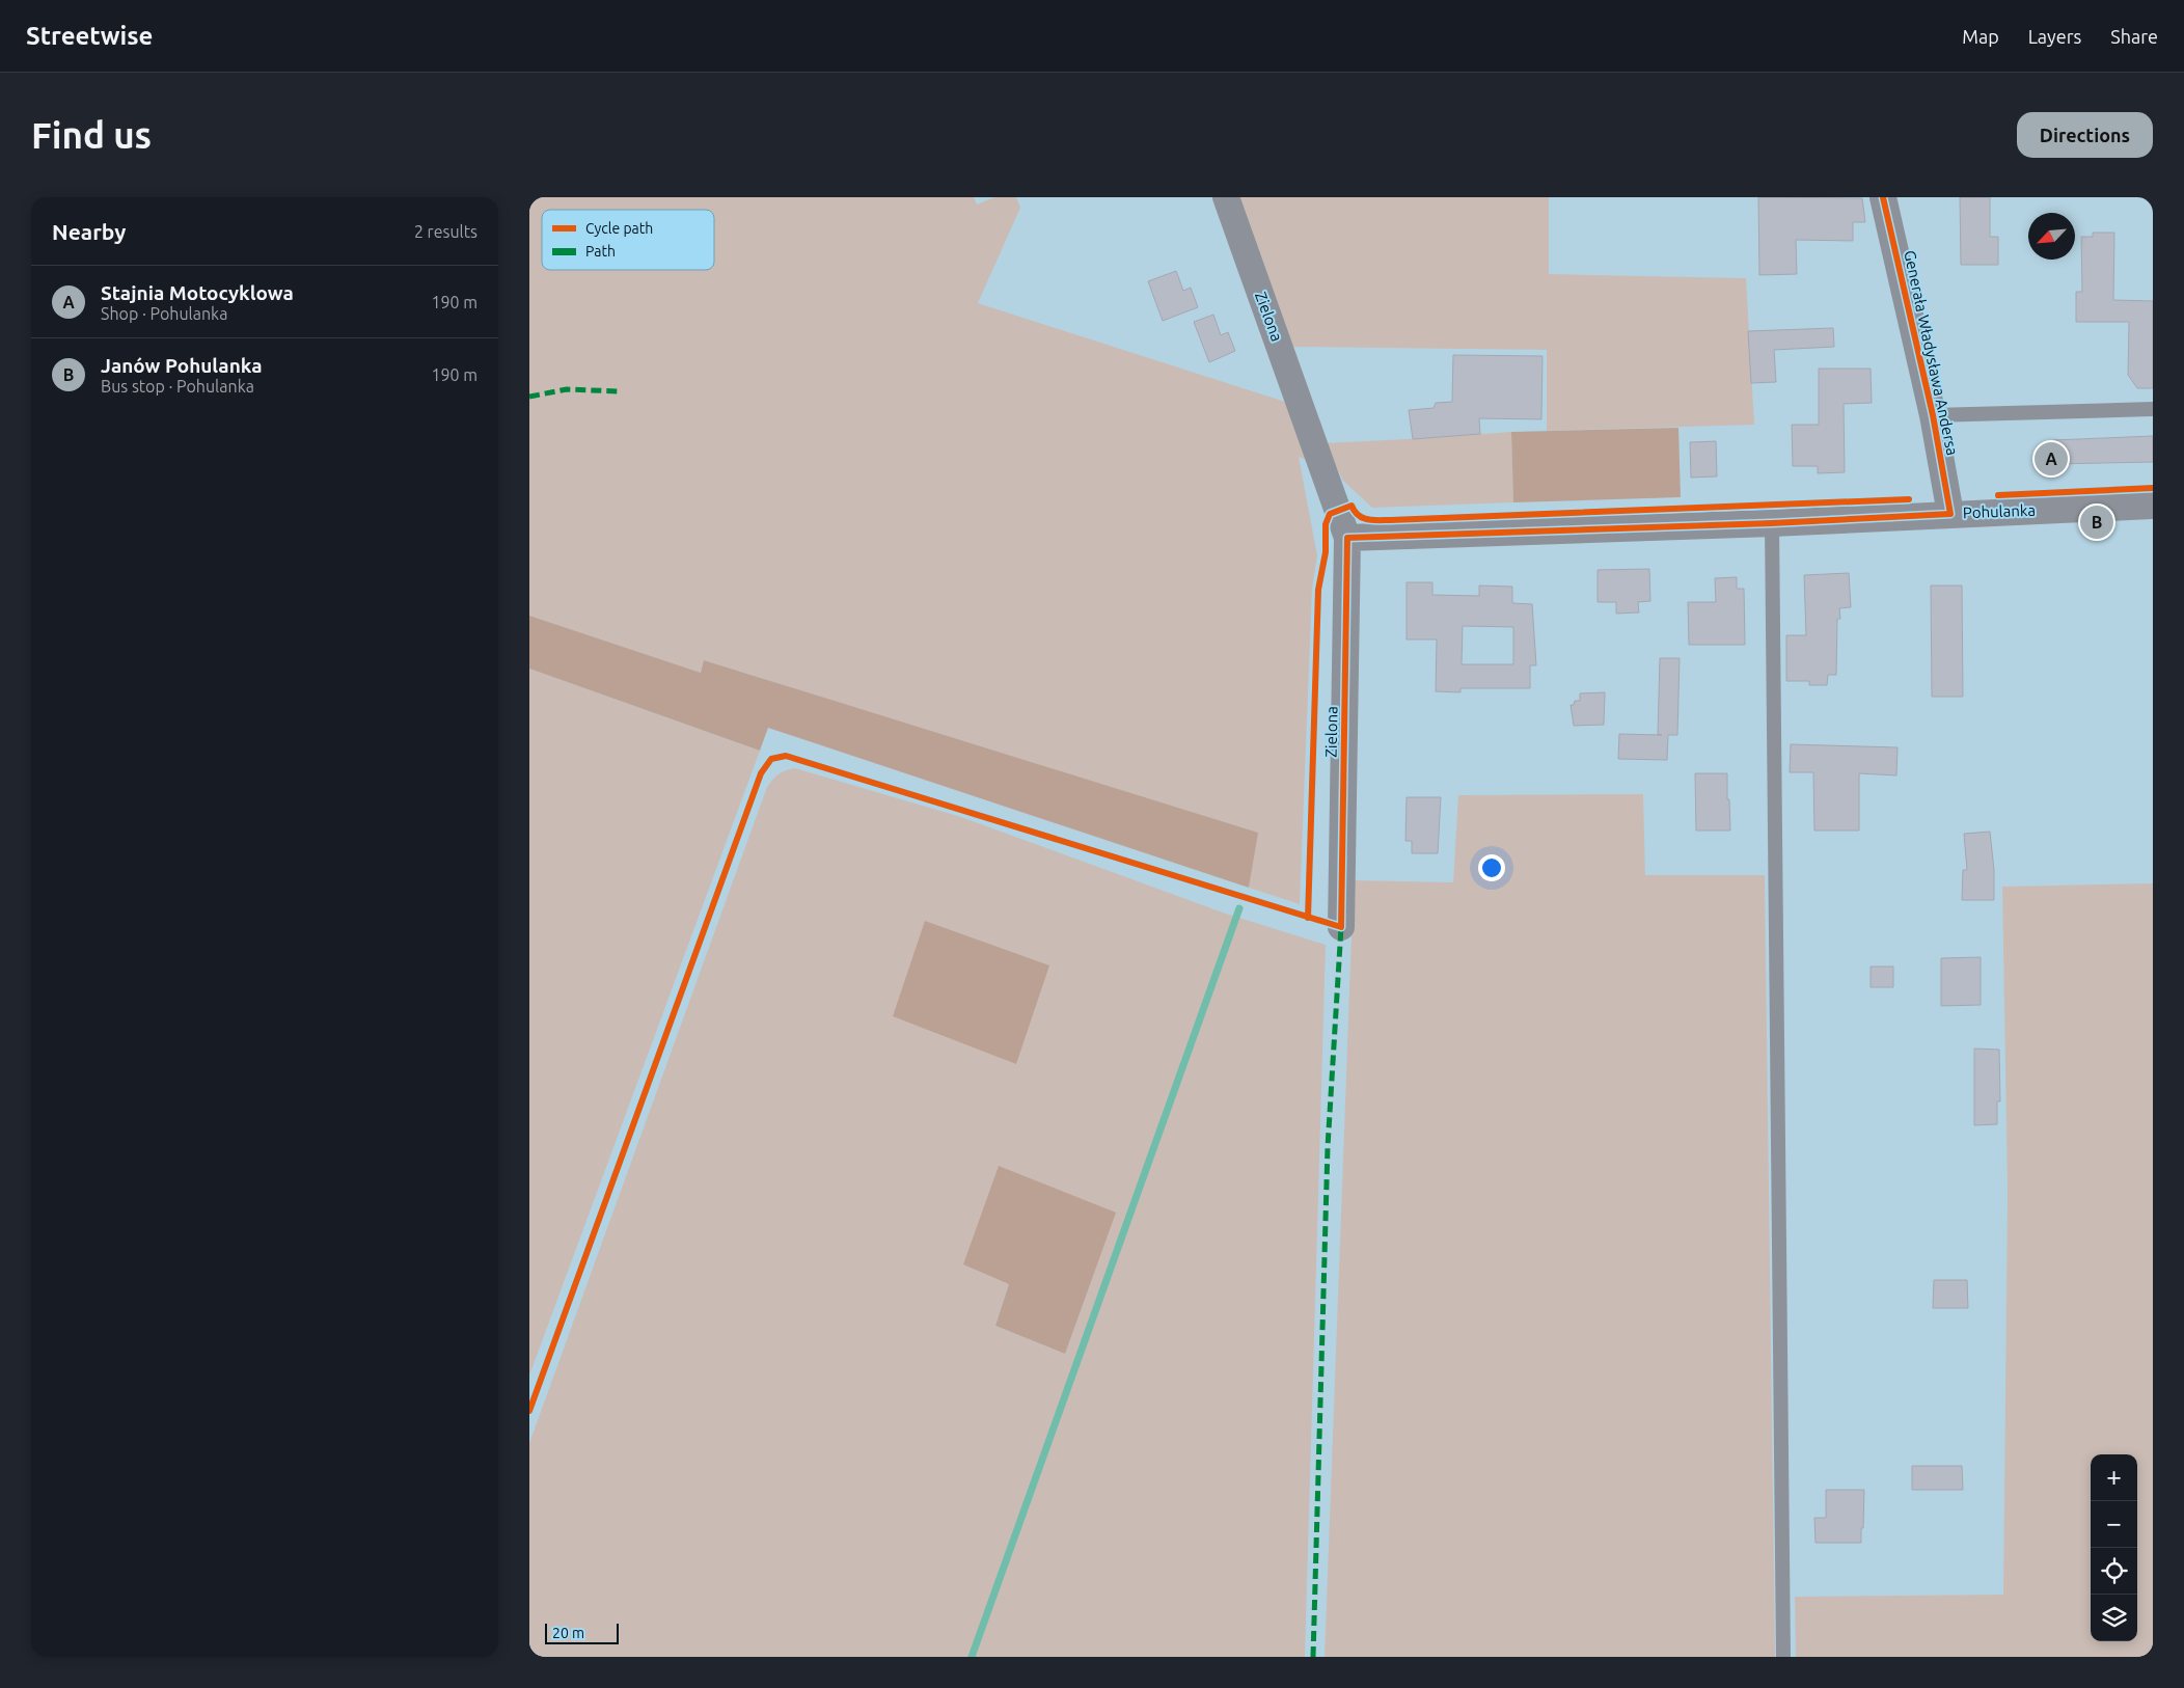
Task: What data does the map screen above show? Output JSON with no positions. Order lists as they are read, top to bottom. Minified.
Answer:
{"streets":{"street":["Zielona","Generała Władysława Andersa","Pohulanka"]},"crossings":[["Zielona","Pohulanka"],["Generała Władysława Andersa","Pohulanka"]],"legend":["Cycle path","Path"],"scale_bar":"20 m","north":"bottom left","page":{"header":"Streetwise","nav":["Map","Layers","Share"],"buttons":"Directions","title":"Find us","heading":["Nearby","2 results"],"list":[{"mark":"A","name":"Stajnia Motocyklowa","note":"Shop · Pohulanka","value":"190 m"},{"mark":"B","name":"Janów Pohulanka","note":"Bus stop · Pohulanka","value":"190 m"}],"pins":["A","B"],"map_buttons":["+","−"],"scale":"20 m"}}
